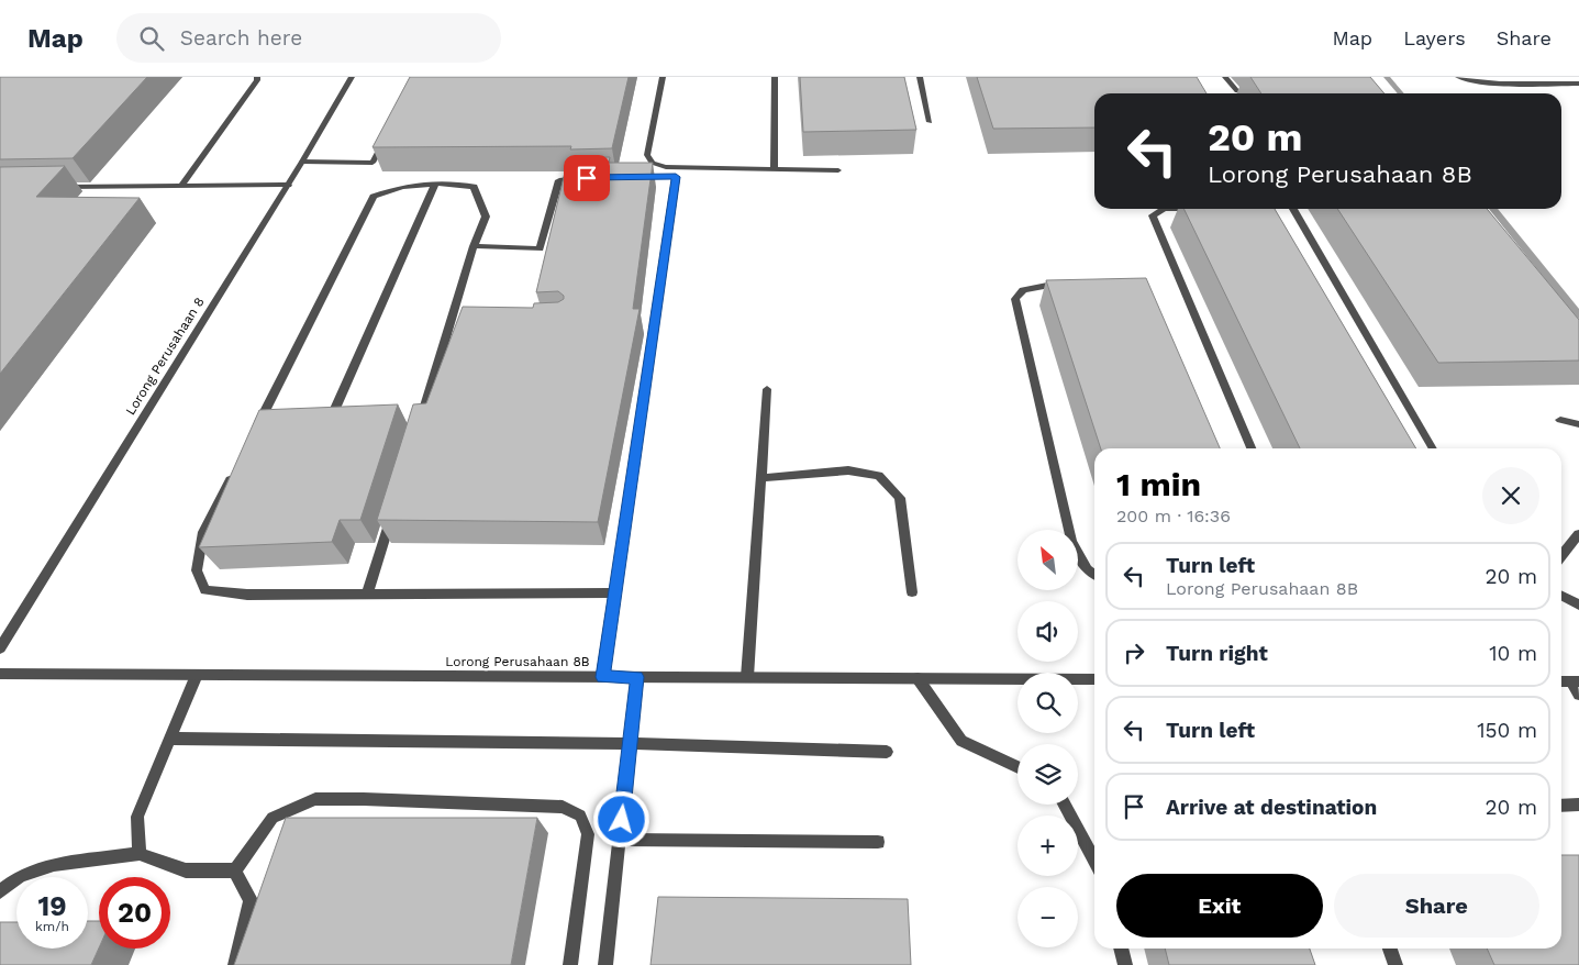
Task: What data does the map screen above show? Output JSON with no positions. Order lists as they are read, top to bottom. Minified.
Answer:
{"streets":{"street":["Lorong Perusahaan 8","Lorong Perusahaan 8B"]},"north":"top left","page":{"header":"Map","search":"Search here","nav":["Map","Layers","Share"],"turn":["20 m","Lorong Perusahaan 8B"],"heading":["1 min","200 m · 16:36"],"map_buttons":["+","−"],"list":[{"name":"Turn left","note":"Lorong Perusahaan 8B","value":"20 m"},{"name":"Turn right","value":"10 m"},{"name":"Turn left","value":"150 m"},{"name":"Arrive at destination","value":"20 m"}],"buttons":["Exit","Share"],"speed":"19 km/h","limit":"20"}}
